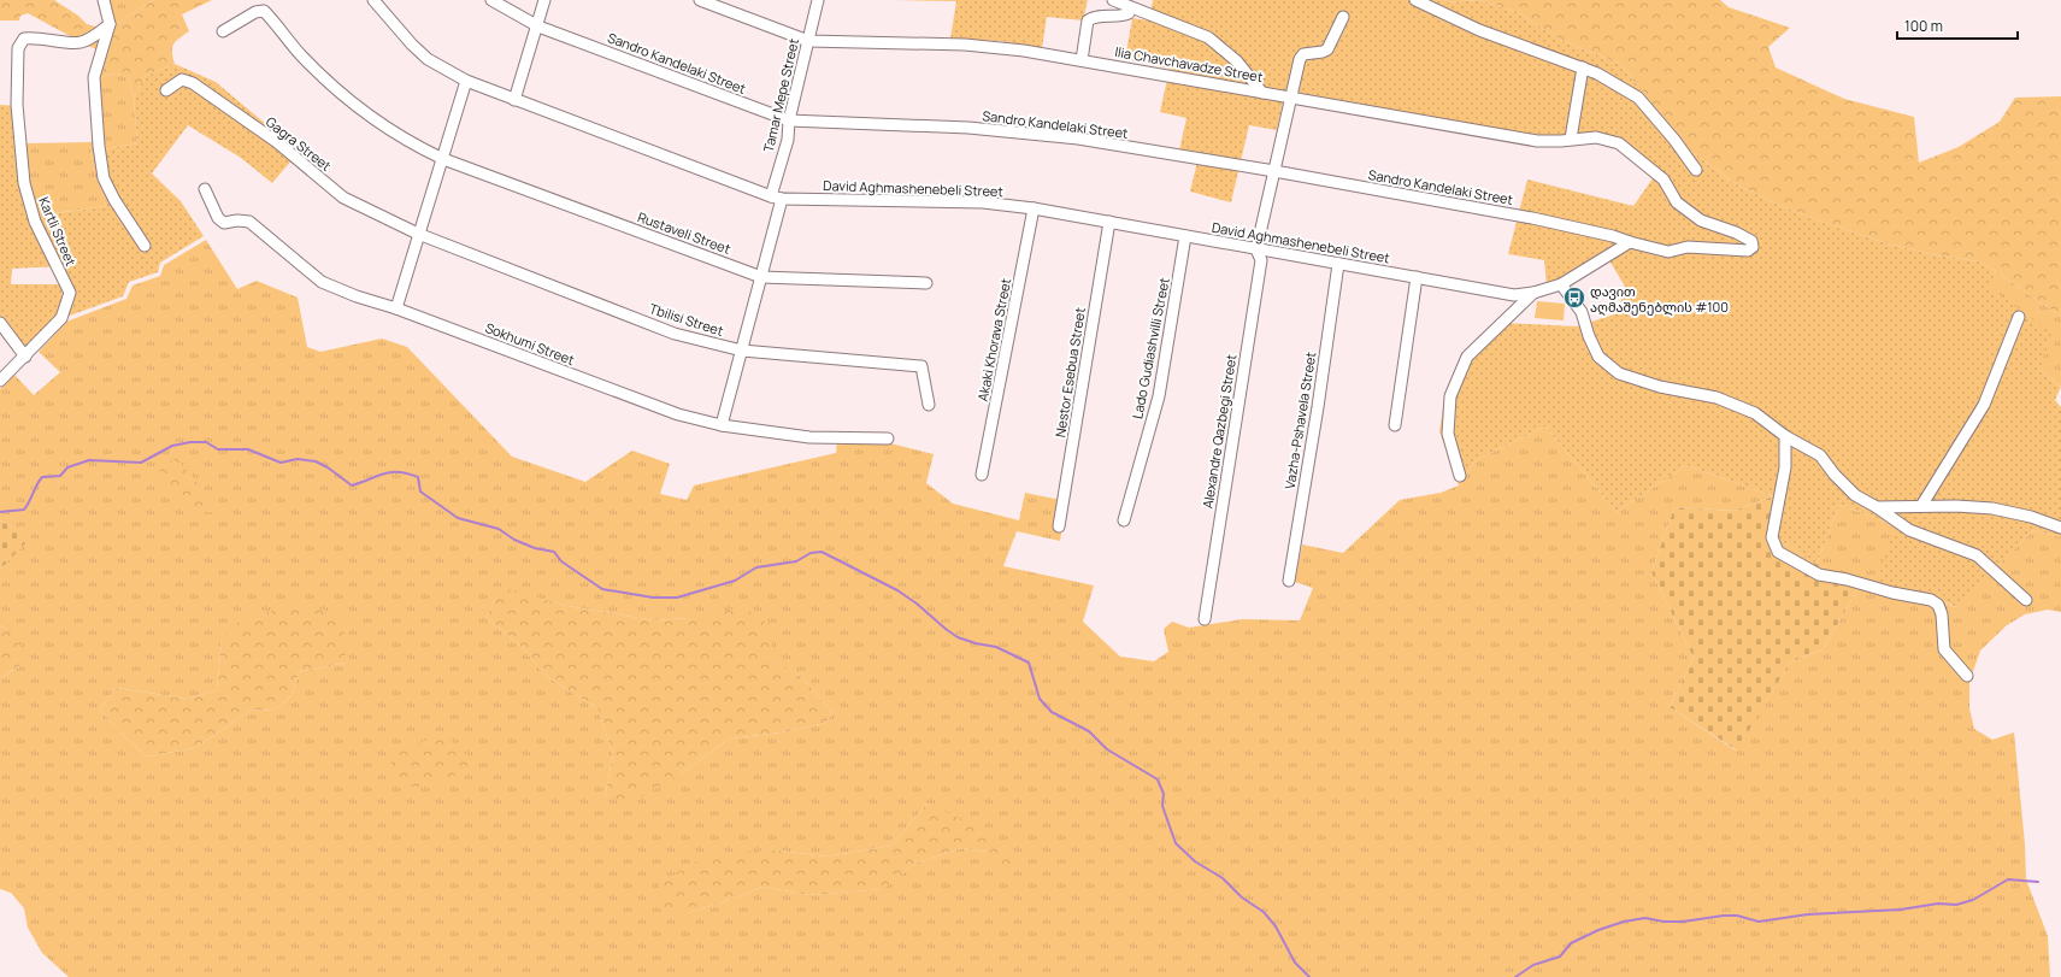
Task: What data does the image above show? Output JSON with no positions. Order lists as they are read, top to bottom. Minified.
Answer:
{"streets":{"street":["Sandro Kandelaki Street","Ilia Chavchavadze Street","Tamar Mepe Street","Gagra Street","David Aghmashenebeli Street","Kartli Street","Rustaveli Street","Tbilisi Street","Akaki Khorava Street","Sokhumi Street","Lado Gudiashvilli Street","Nestor Esebua Street","Vazha-Pshavela Street","Alexandre Qazbegi Street"]},"crossings":[["Sandro Kandelaki Street","Ilia Chavchavadze Street"],["Sandro Kandelaki Street","Tamar Mepe Street"],["Sandro Kandelaki Street","David Aghmashenebeli Street"],["Ilia Chavchavadze Street","Tamar Mepe Street"],["Tamar Mepe Street","David Aghmashenebeli Street"],["Tamar Mepe Street","Rustaveli Street"],["Tamar Mepe Street","Tbilisi Street"],["Tamar Mepe Street","Sokhumi Street"],["Gagra Street","Tbilisi Street"],["David Aghmashenebeli Street","Akaki Khorava Street"],["David Aghmashenebeli Street","Lado Gudiashvilli Street"],["David Aghmashenebeli Street","Nestor Esebua Street"],["David Aghmashenebeli Street","Vazha-Pshavela Street"],["David Aghmashenebeli Street","Alexandre Qazbegi Street"]],"places":{"bus stop":["დავით აღმაშენებლის #100"]},"scale_bar":"100 m"}
